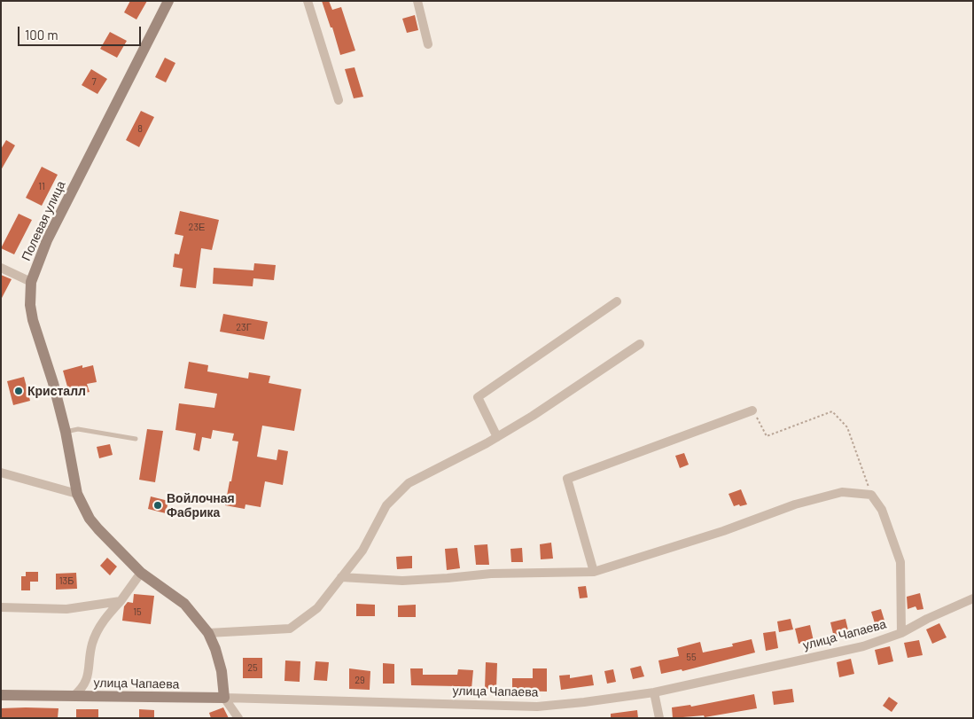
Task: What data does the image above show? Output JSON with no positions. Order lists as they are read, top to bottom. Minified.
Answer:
{"streets":{"street":["Полевая улица","улица Чапаева"]},"crossings":[["Полевая улица","улица Чапаева"]],"places":["Кристалл","Войлочная Фабрика"],"house_numbers":["7","8","11","23Е","23Г","13Б","15","55","25","29"],"scale_bar":"100 m"}
